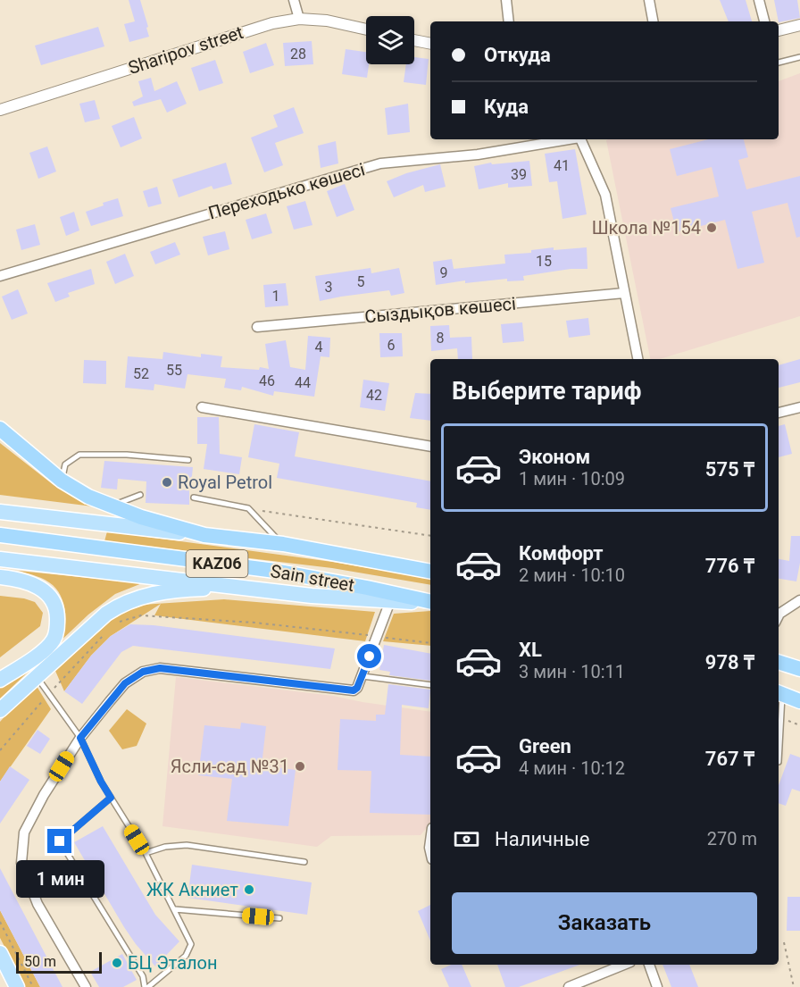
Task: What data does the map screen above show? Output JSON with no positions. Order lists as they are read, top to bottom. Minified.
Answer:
{"streets":{"highway":["KАZ06","Sain street"],"street":["Sharipov street","Переходько көшесі","Сыздықов көшесі"]},"crossings":[["KАZ06","Sain street"]],"places":["Школа №154","Royal Petrol","Ясли-сад №31","ЖК Акниет","БЦ Эталон"],"house_numbers":["28","41","39","15","9","5","3","1","8","6","4","55","52","46","44","42"],"scale_bar":"50 m","page":{"banner":["Откуда","Куда"],"heading":"Выберите тариф","list":[{"name":"Эконом","note":"1 мин · 10:09","value":"575 ₸"},{"name":"Комфорт","note":"2 мин · 10:10","value":"776 ₸"},{"name":"XL","note":"3 мин · 10:11","value":"978 ₸"},{"name":"Green","note":"4 мин · 10:12","value":"767 ₸"}],"pay":["Наличные","270 m"],"bubble":"1 мин","buttons":"Заказать","scale":"50 m"}}
